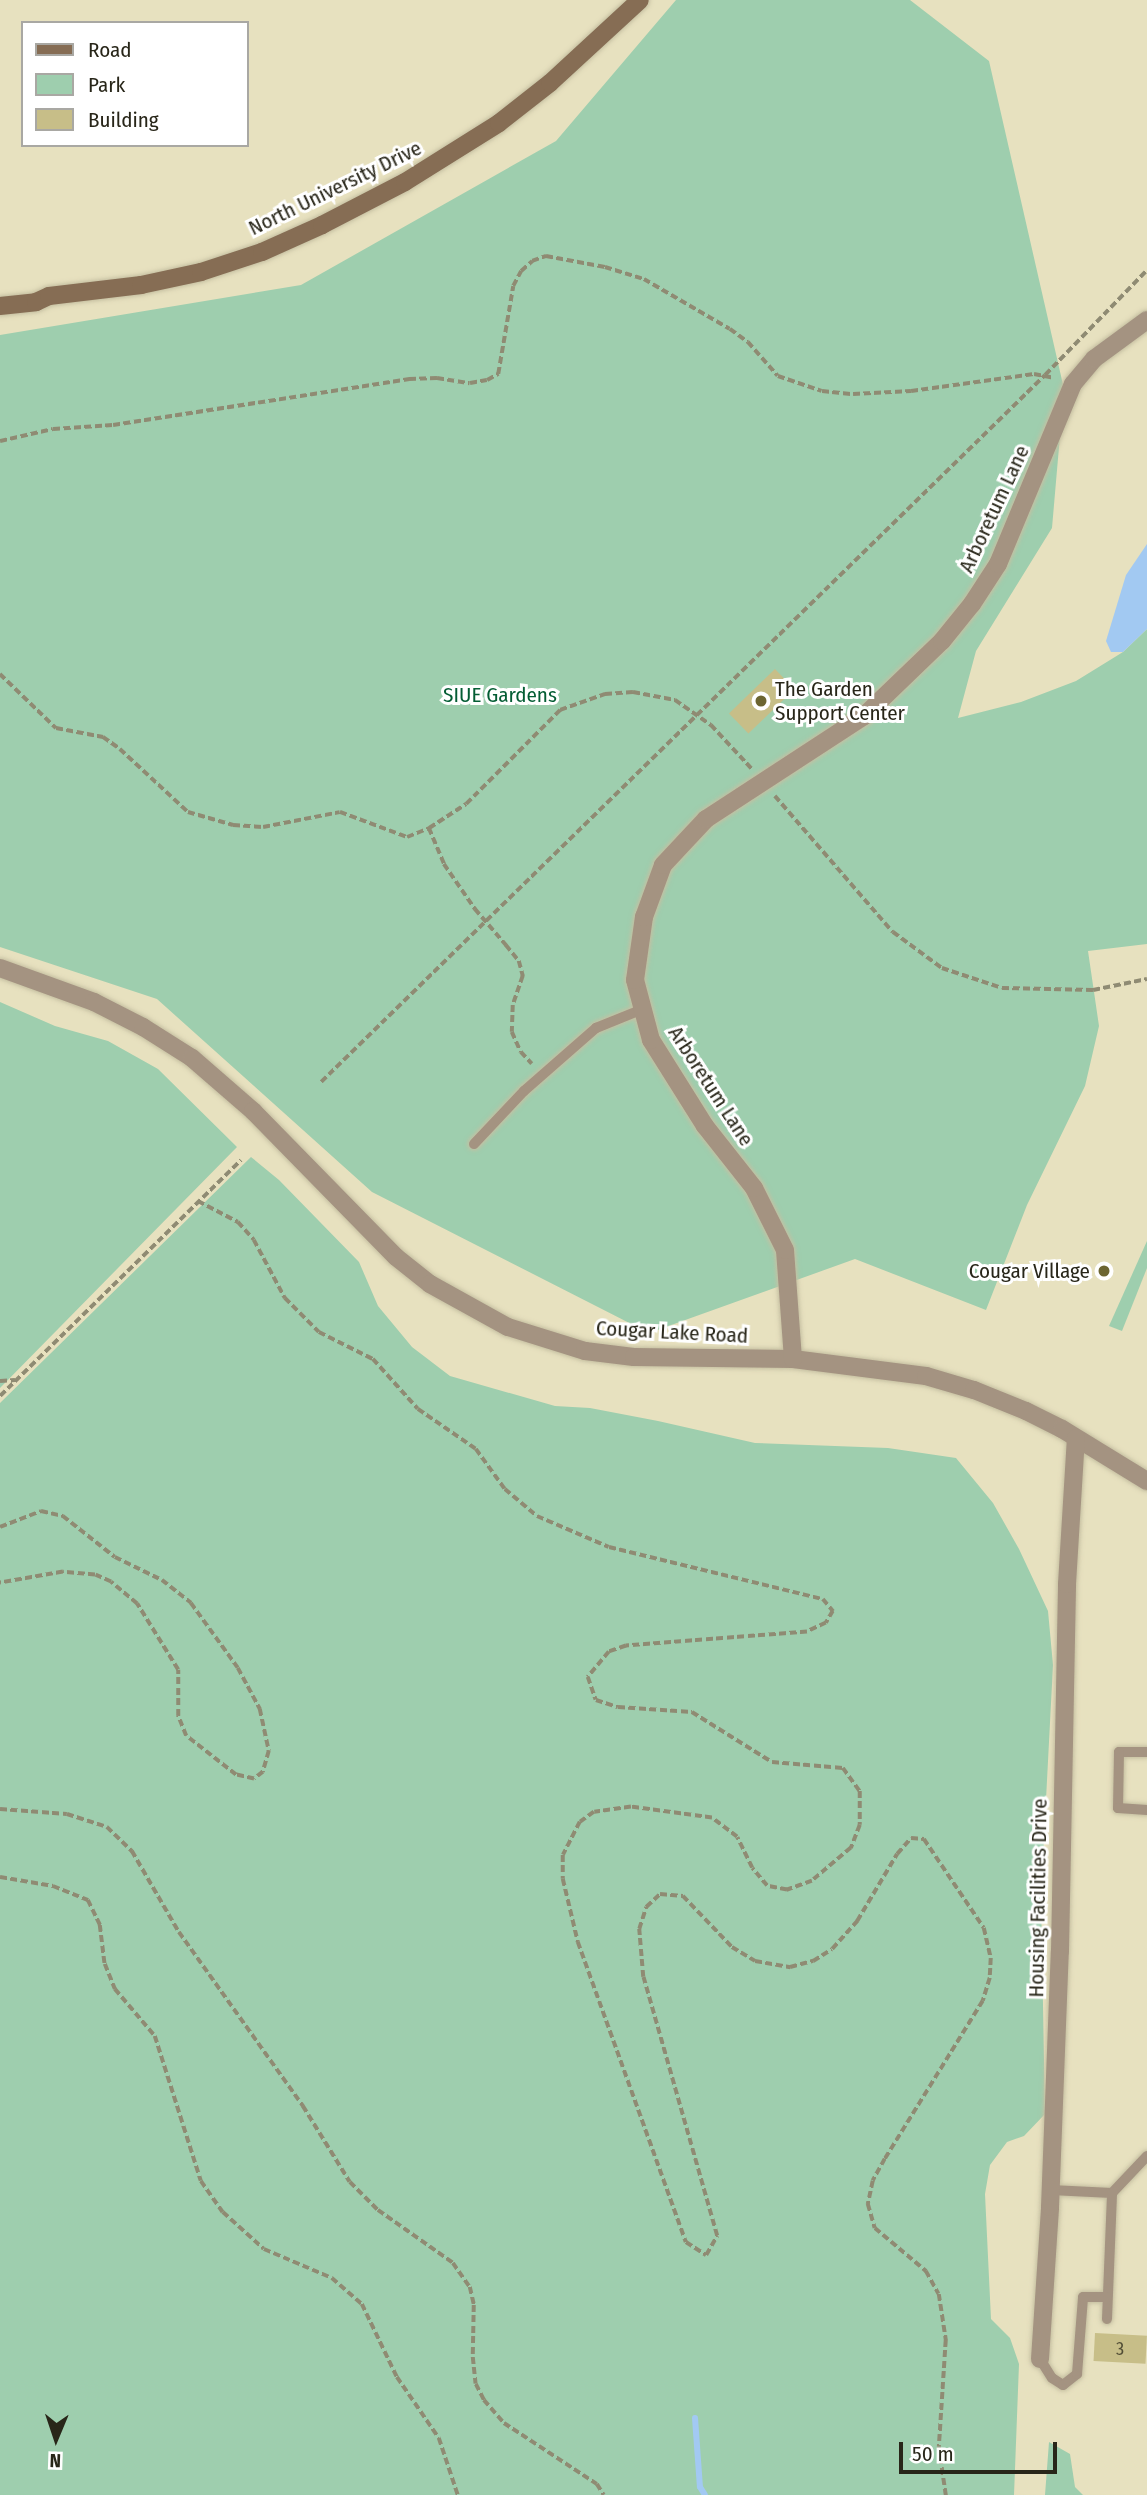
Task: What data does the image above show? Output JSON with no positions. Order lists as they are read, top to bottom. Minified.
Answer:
{"streets":{"main road":["North University Drive"],"street":["Arboretum Lane","Cougar Lake Road","Housing Facilities Drive"]},"crossings":[["Arboretum Lane","Cougar Lake Road"],["Cougar Lake Road","Housing Facilities Drive"]],"parks":["SIUE Gardens"],"places":["The Garden Support Center","Cougar Village"],"house_numbers":["3"],"legend":["Road","Park","Building"],"scale_bar":"50 m","north":"bottom"}
